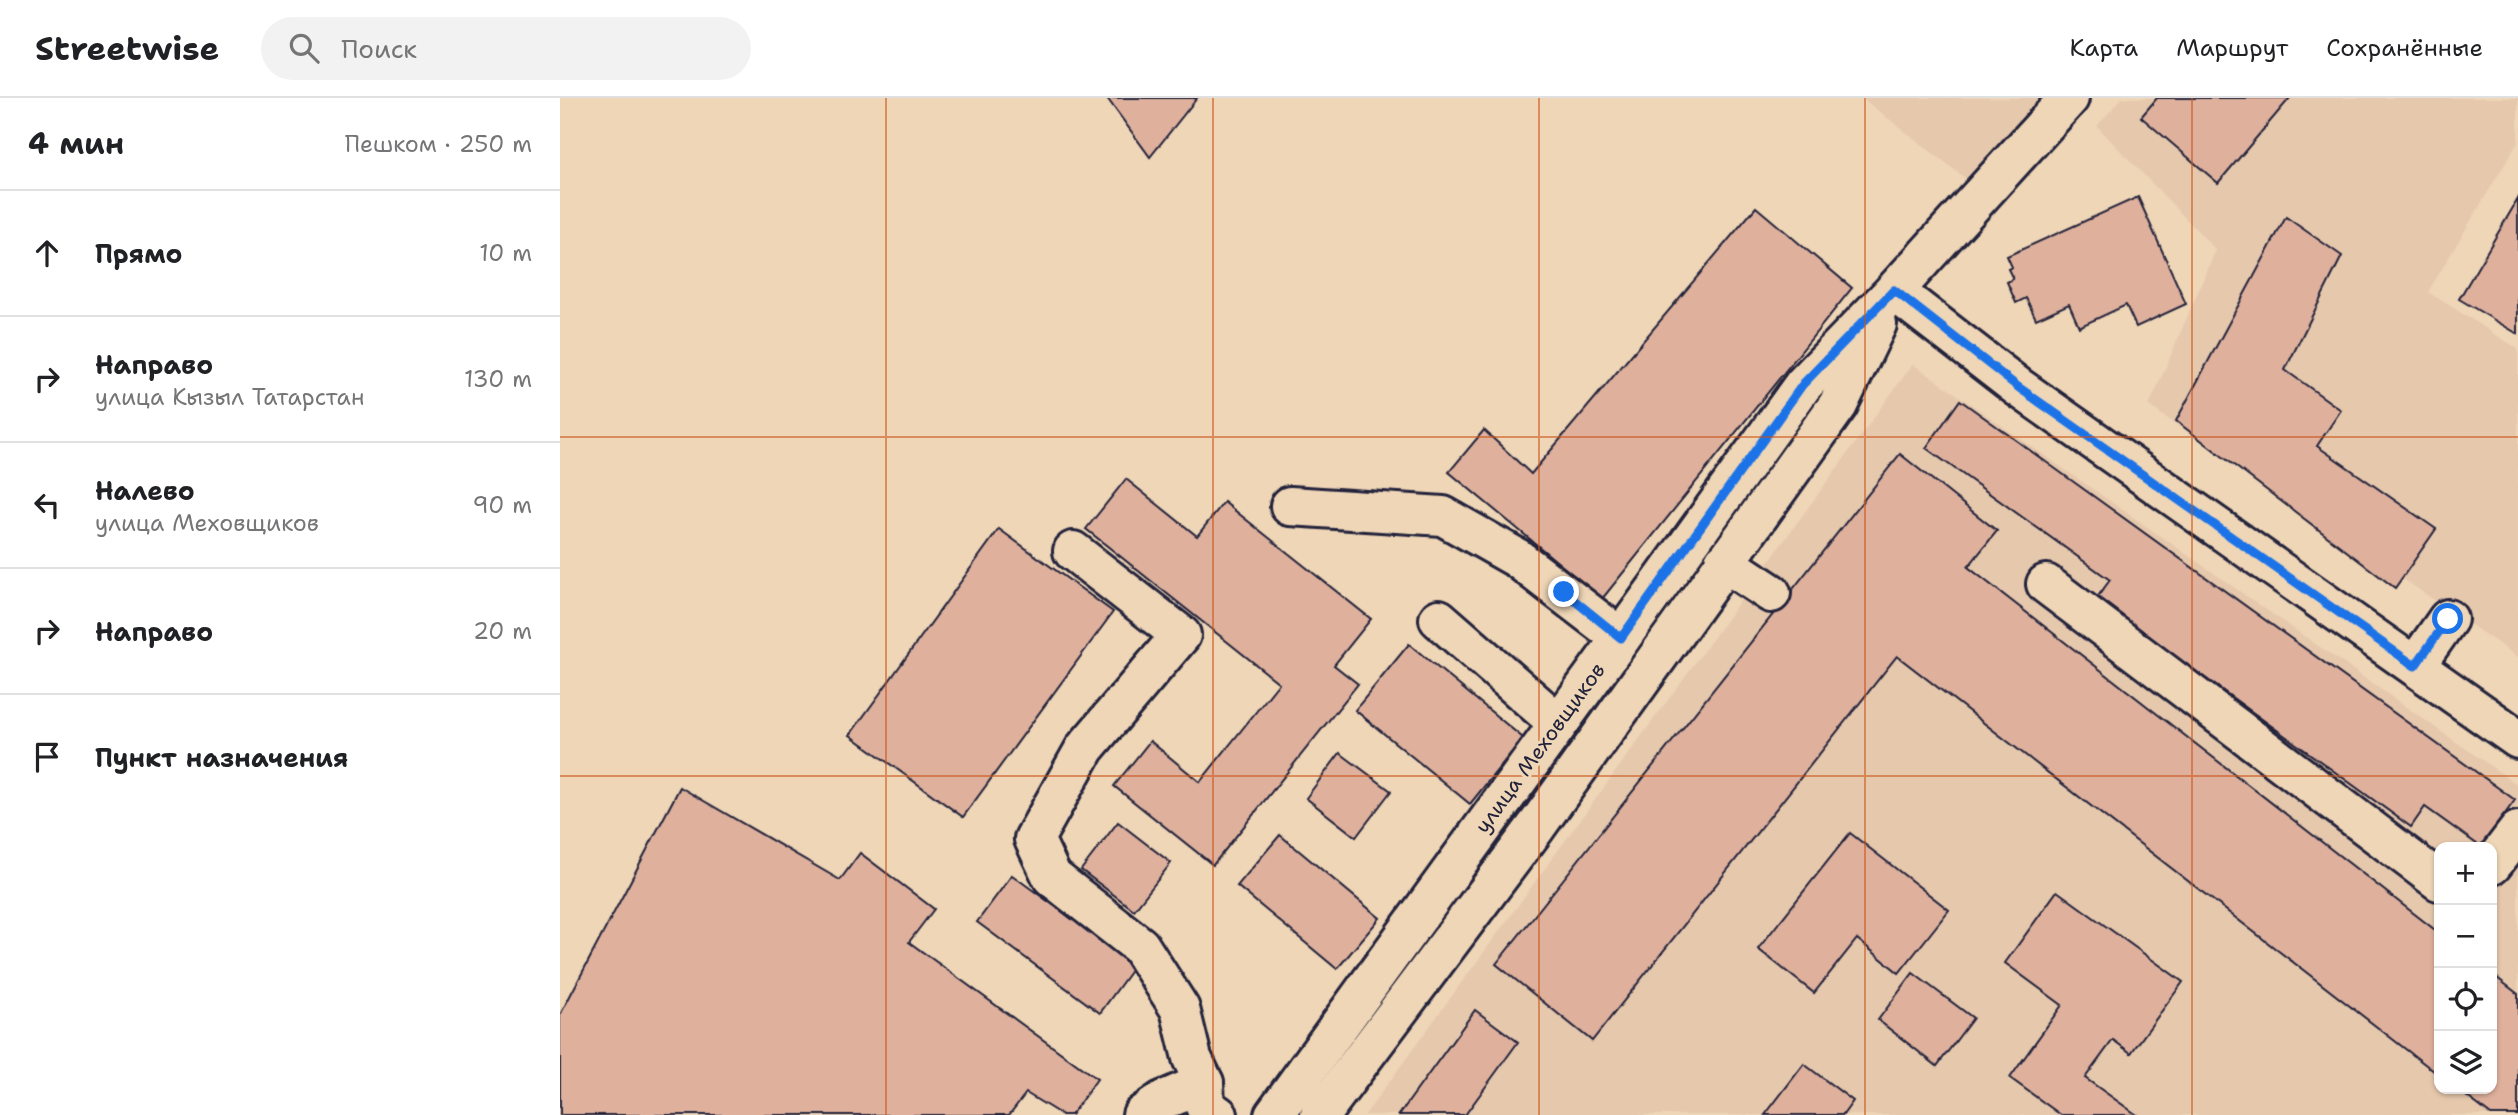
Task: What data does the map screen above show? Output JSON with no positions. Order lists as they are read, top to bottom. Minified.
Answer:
{"streets":{"main road":["улица Меховщиков"]},"page":{"header":"Streetwise","search":"Поиск","nav":["Карта","Маршрут","Сохранённые"],"heading":["4 мин","Пешком · 250 m"],"list":[["Прямо","10 m"],["Направо","улица Кызыл Татарстан","130 m"],["Налево","улица Меховщиков","90 m"],["Направо","20 m"],"Пункт назначения"],"map_buttons":["+","−"]}}
